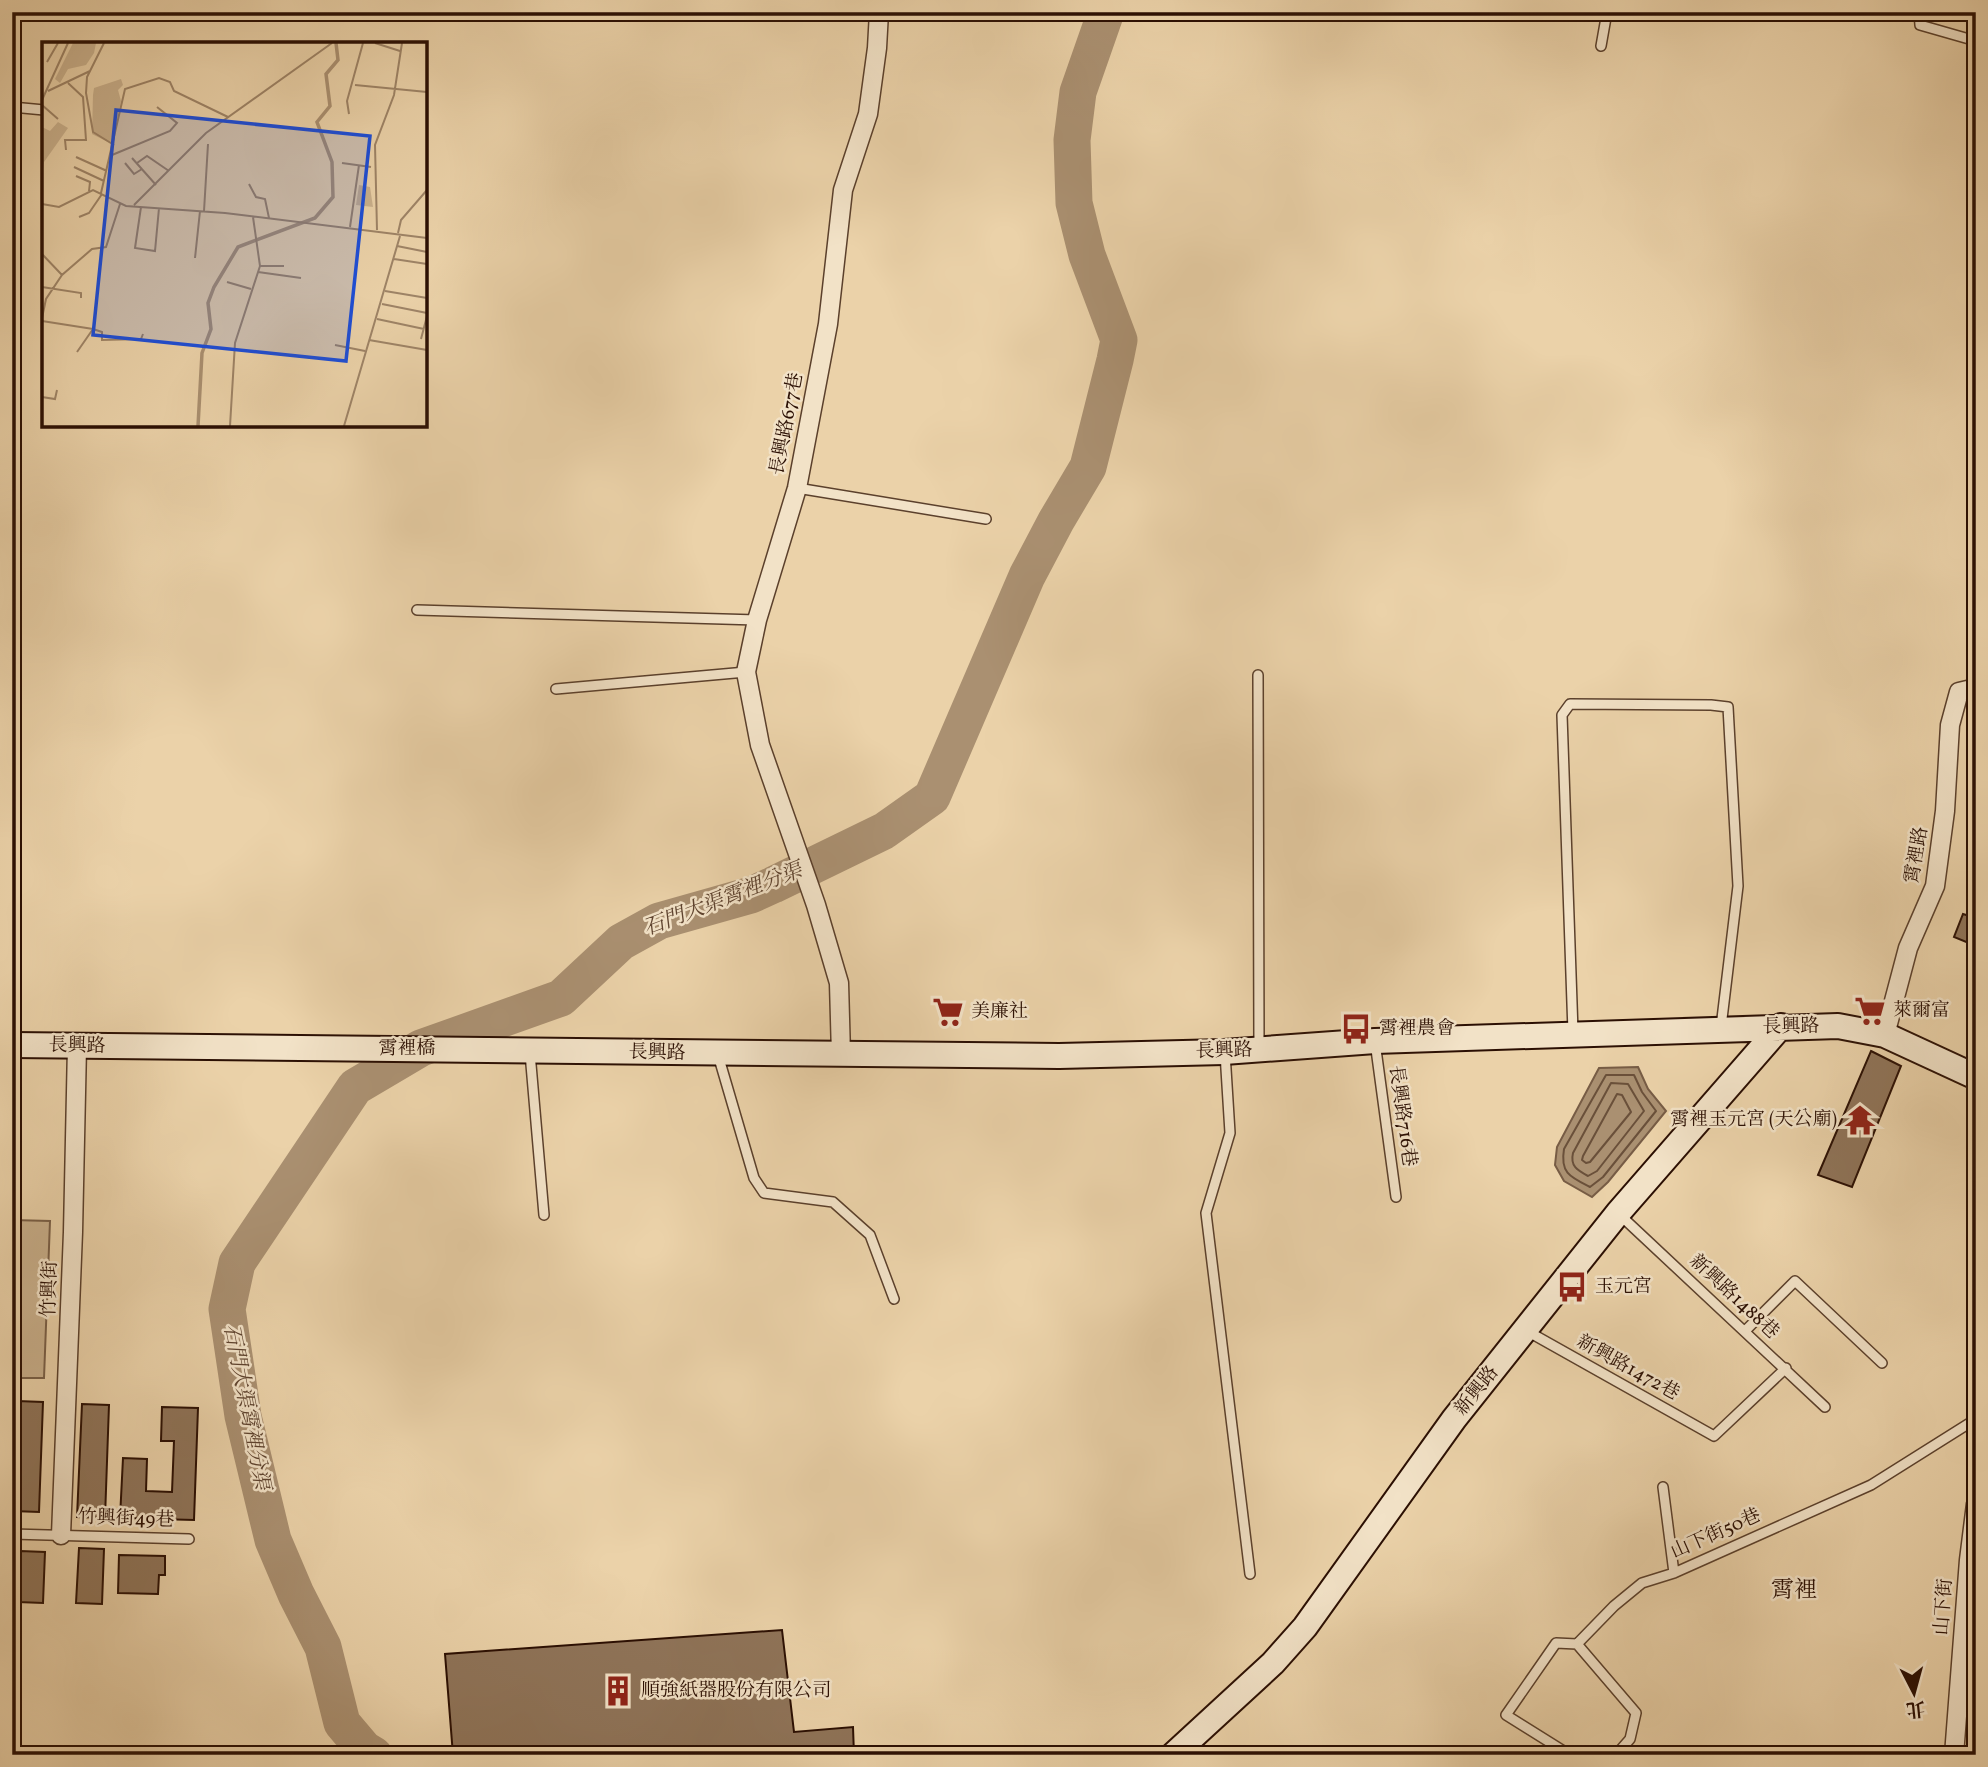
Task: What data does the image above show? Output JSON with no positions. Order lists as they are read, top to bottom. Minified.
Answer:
{"streets":{"main road":["長興路","霄裡橋","新興路"],"street":["長興路677巷","霄裡路","竹興街","山下街"],"lane":["長興路716巷","新興路1488巷","新興路1472巷","竹興街49巷","山下街50巷"]},"crossings":[["長興路677巷","長興路"],["霄裡路","長興路"],["長興路","霄裡橋"],["長興路","長興路716巷"],["長興路","竹興街"],["長興路","新興路"],["竹興街","竹興街49巷"],["新興路1488巷","新興路1472巷"],["新興路1488巷","新興路"],["新興路1472巷","新興路"]],"districts":["霄裡"],"water":["石門大渠霄裡分渠"],"places":{"supermarket":["萊爾富","美廉社"],"bus stop":["霄裡農會","玉元宮"],"temple":["霄裡玉元宮 (天公廟)"],"building":["順強紙器股份有限公司"]},"north":"bottom"}
